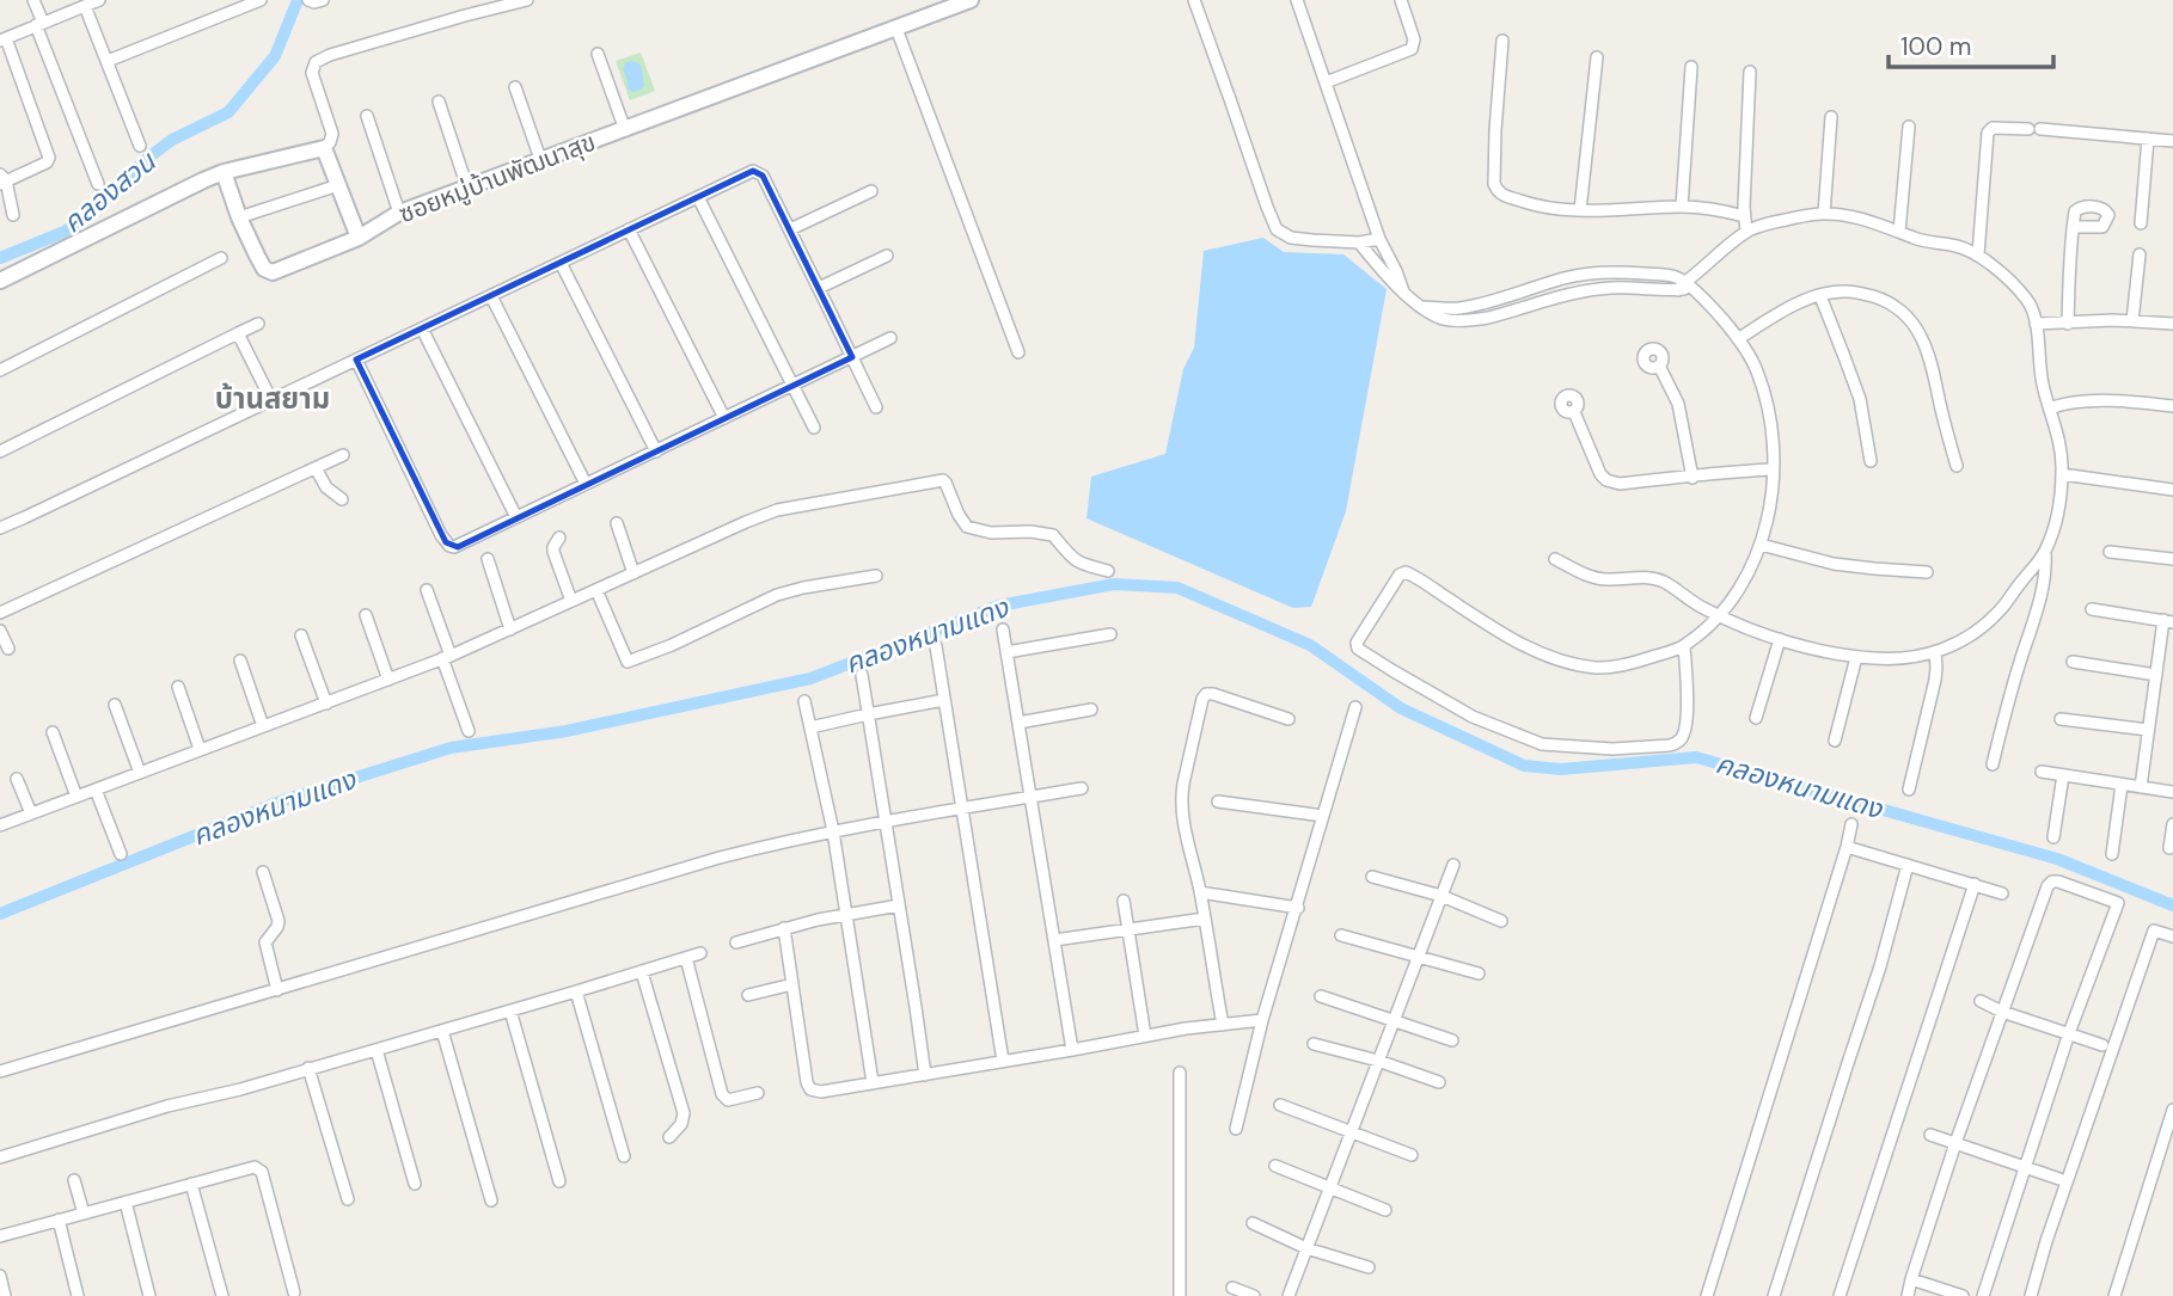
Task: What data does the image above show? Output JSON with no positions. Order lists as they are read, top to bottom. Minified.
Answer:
{"streets":{"street":["ซอยหมู่บ้านพัฒนาสุข"]},"districts":["บ้านสยาม"],"water":["คลองสวน","คลองหนามแดง"],"scale_bar":"100 m"}
